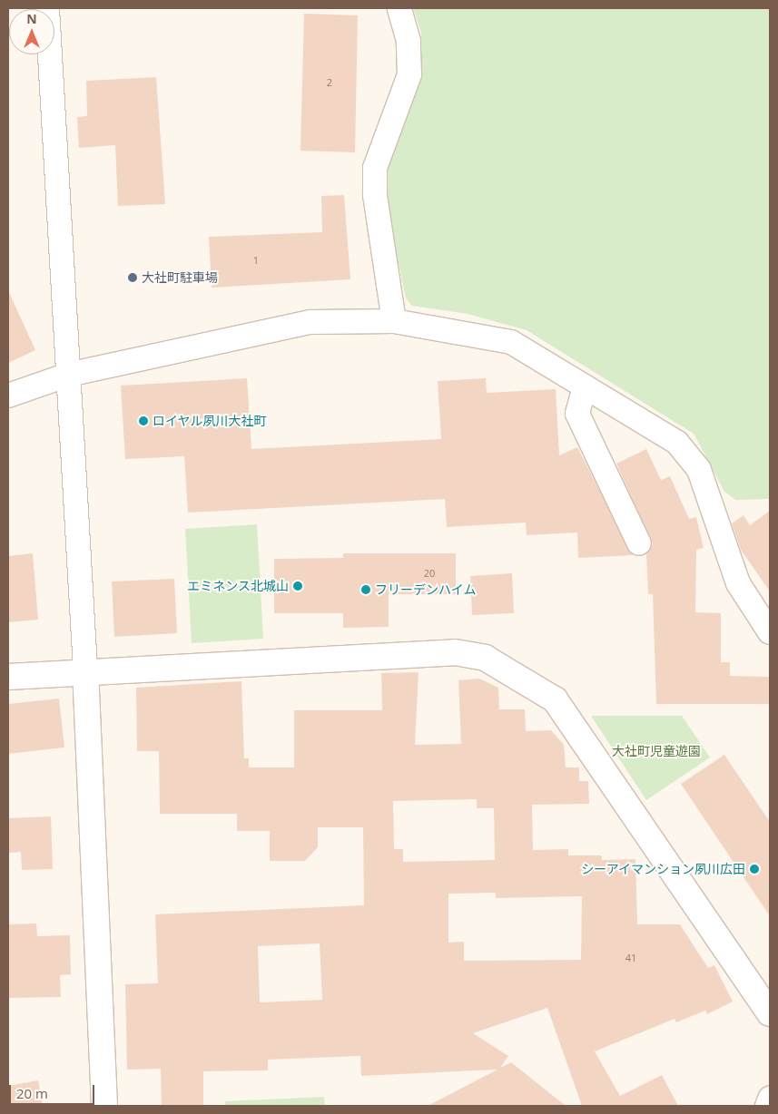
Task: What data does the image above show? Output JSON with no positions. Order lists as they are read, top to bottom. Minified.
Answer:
{"parks":["大社町児童遊園"],"places":["大社町駐車場","ロイヤル夙川大社町","エミネンス北城山","フリーデンハイム","シーアイマンション夙川広田"],"house_numbers":["2","1","20","41"],"scale_bar":"20 m","north":"top"}
